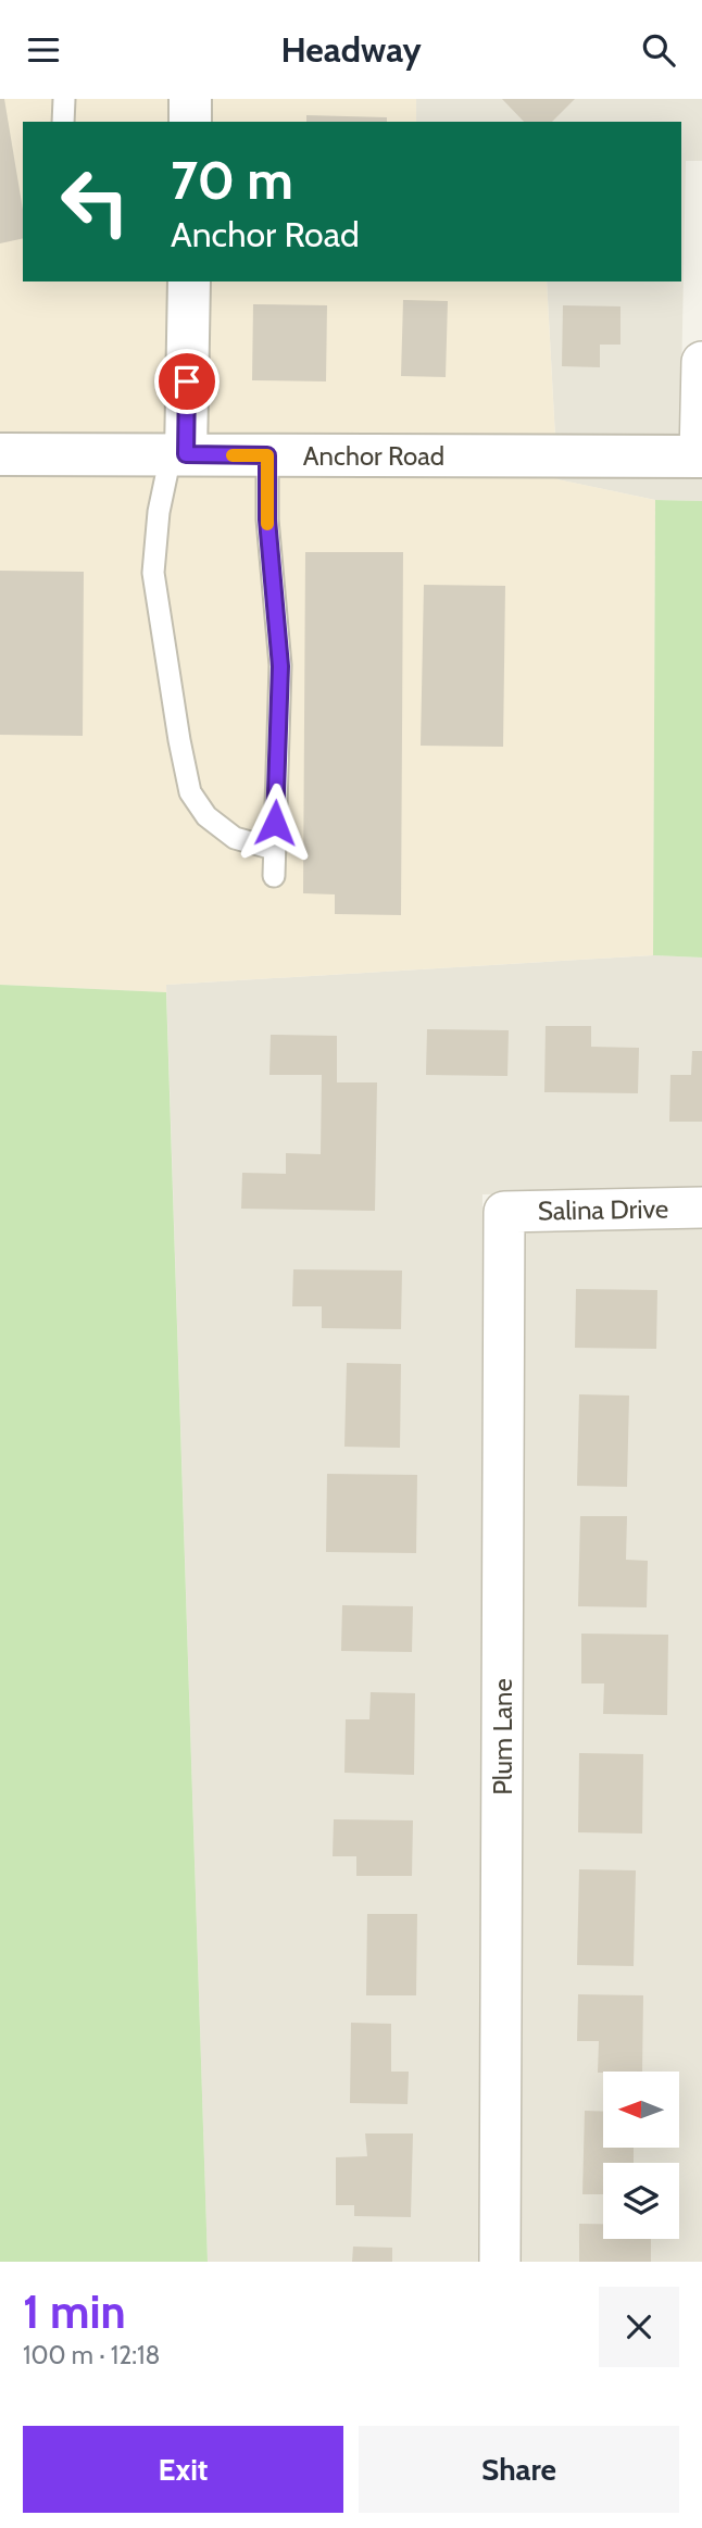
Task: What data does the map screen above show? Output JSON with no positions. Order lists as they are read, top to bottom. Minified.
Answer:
{"streets":{"street":["Anchor Road","Salina Drive","Plum Lane"]},"crossings":[["Salina Drive","Plum Lane"]],"north":"left","page":{"header":"Headway","turn":["70 m","Anchor Road"],"heading":["1 min","100 m · 12:18"],"buttons":["Exit","Share"]}}
